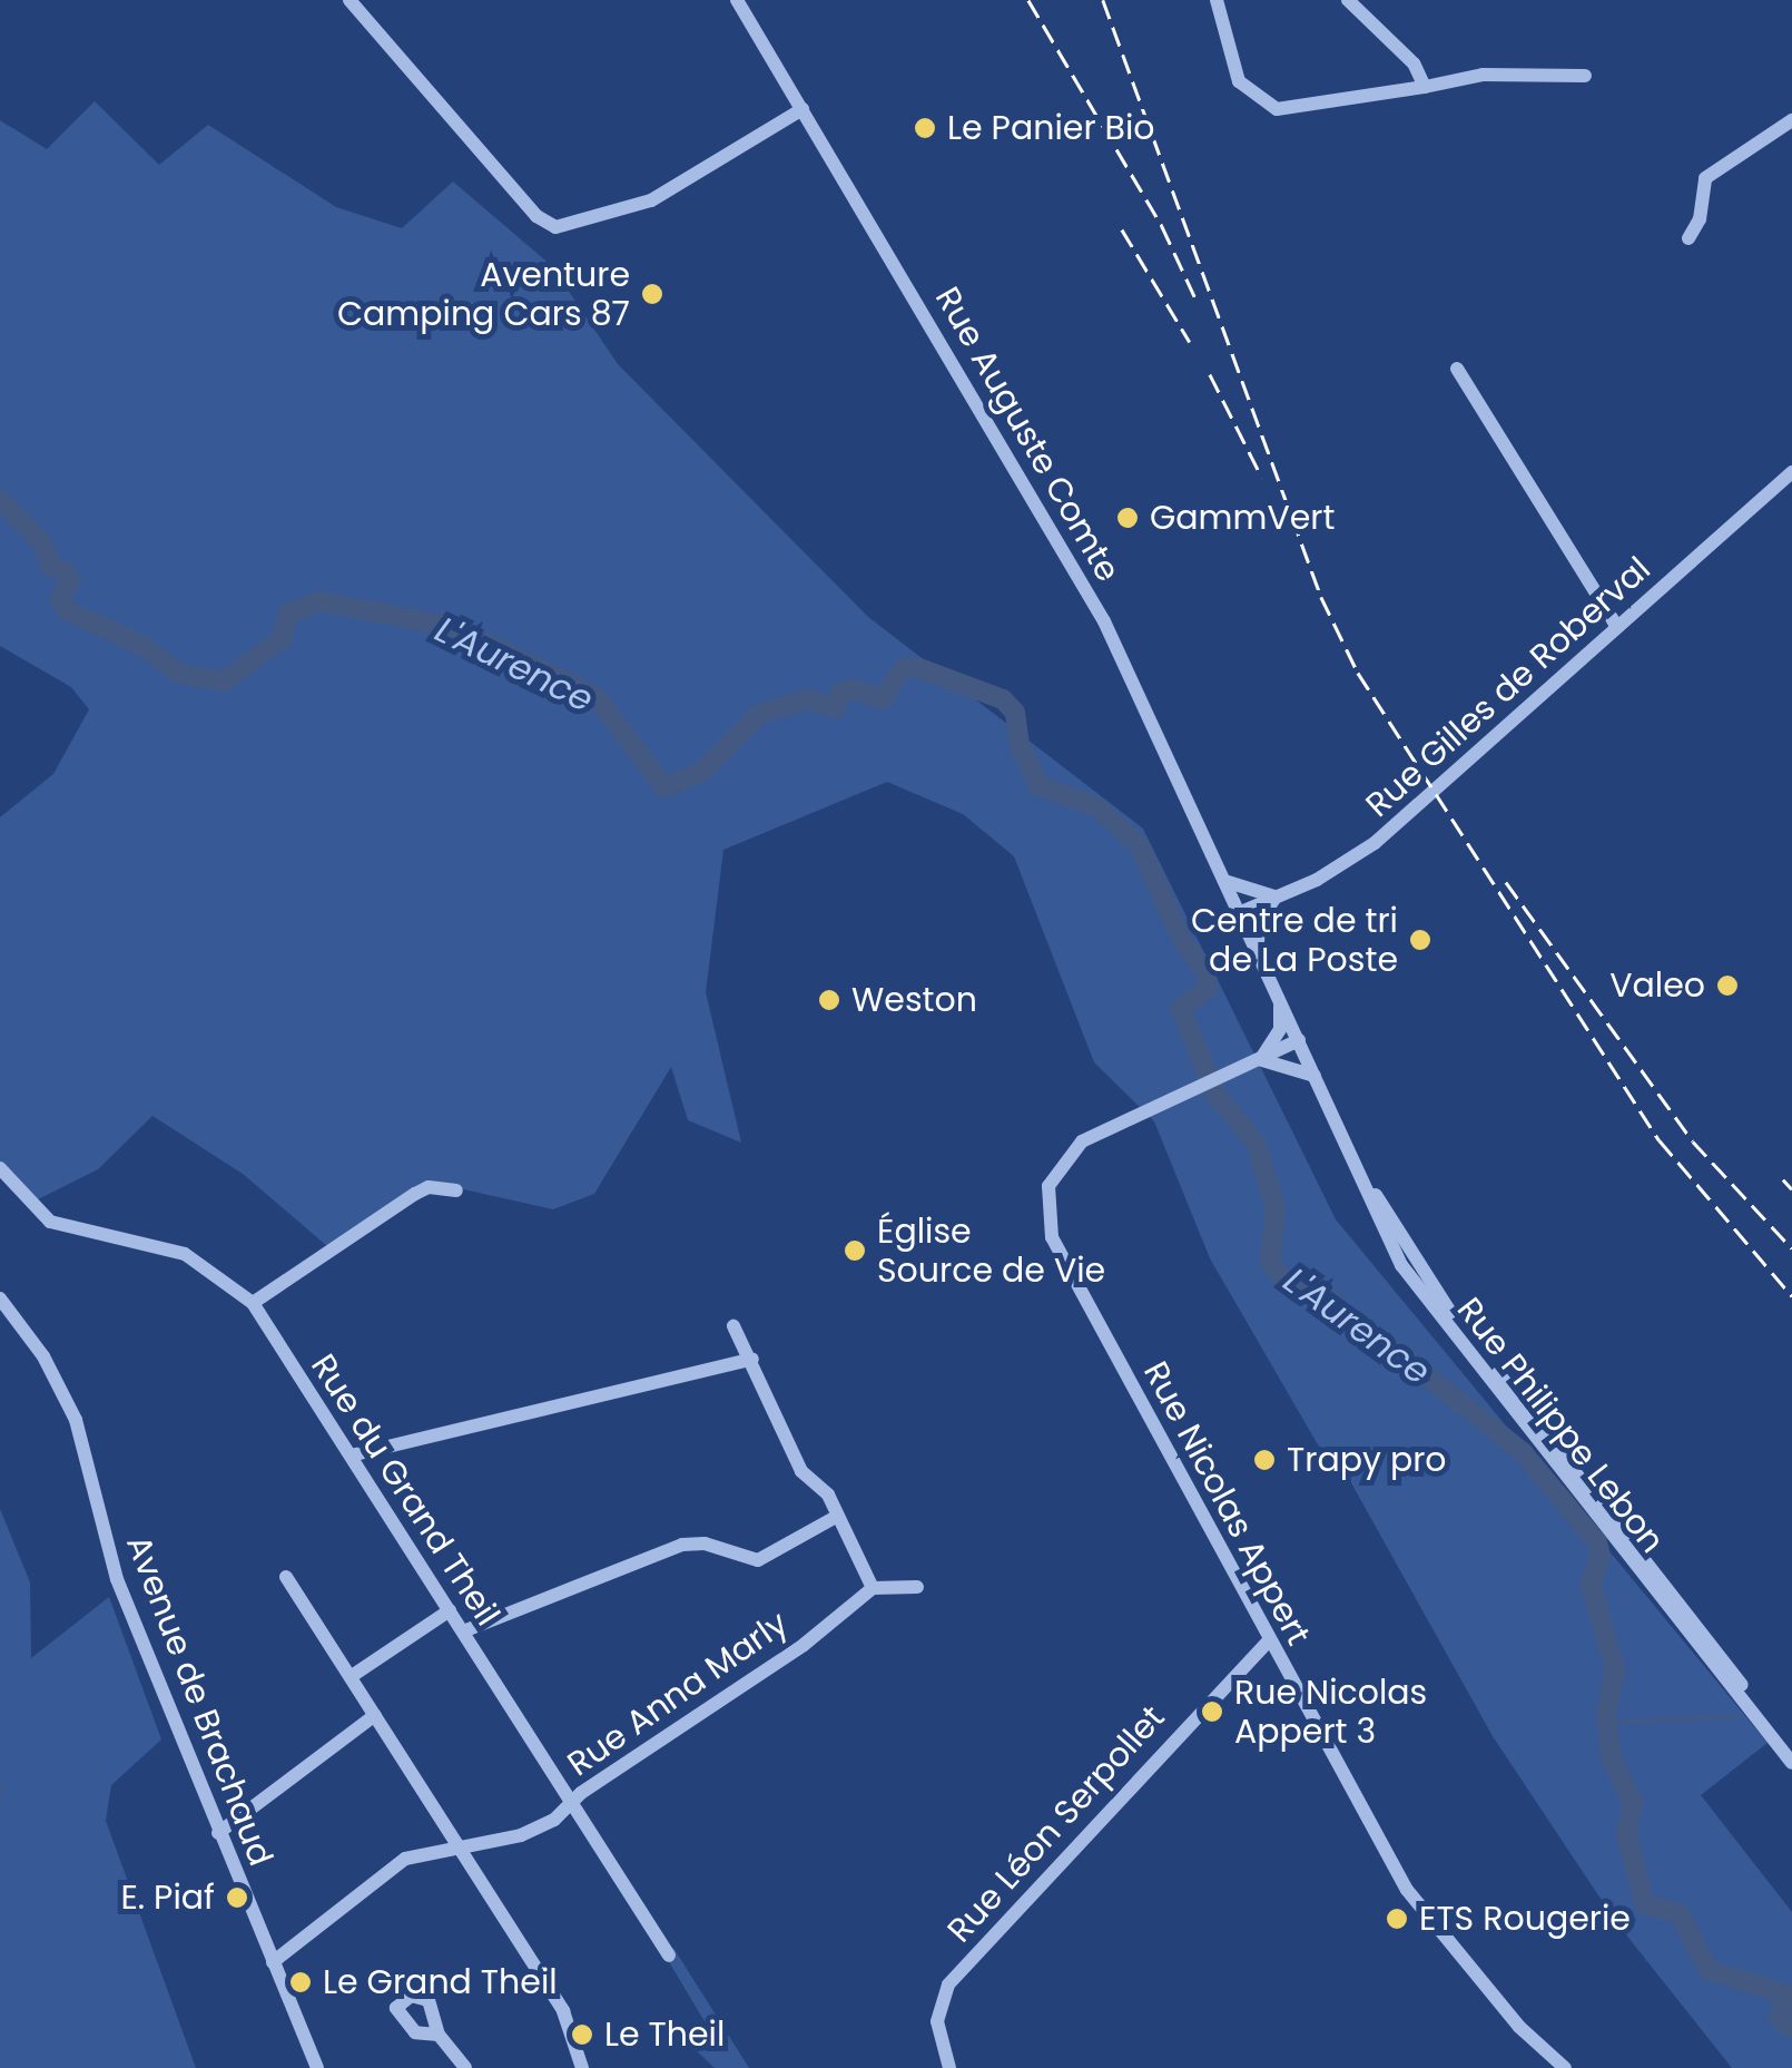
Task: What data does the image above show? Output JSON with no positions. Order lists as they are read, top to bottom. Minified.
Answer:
{"streets":{"street":["Rue Auguste Comte","Rue Gilles de Roberval","Rue Philippe Lebon","Rue du Grand Theil","Rue Nicolas Appert","Rue Anna Marly","Avenue de Brachaud","Rue Léon Serpollet"]},"crossings":[["Rue Auguste Comte","Rue Gilles de Roberval"],["Rue Auguste Comte","Rue Philippe Lebon"],["Rue Gilles de Roberval","Rue Philippe Lebon"],["Rue Philippe Lebon","Rue Nicolas Appert"],["Rue du Grand Theil","Rue Anna Marly"],["Rue Nicolas Appert","Rue Léon Serpollet"],["Rue Anna Marly","Avenue de Brachaud"]],"water":["L'Aurence"],"places":["Le Panier Bio","Aventure Camping Cars 87","GammVert","Centre de tri de La Poste","Valeo","Weston","Église Source de Vie","Trapy pro","Rue Nicolas Appert 3","E. Piaf","ETS Rougerie","Le Grand Theil","Le Theil"]}
